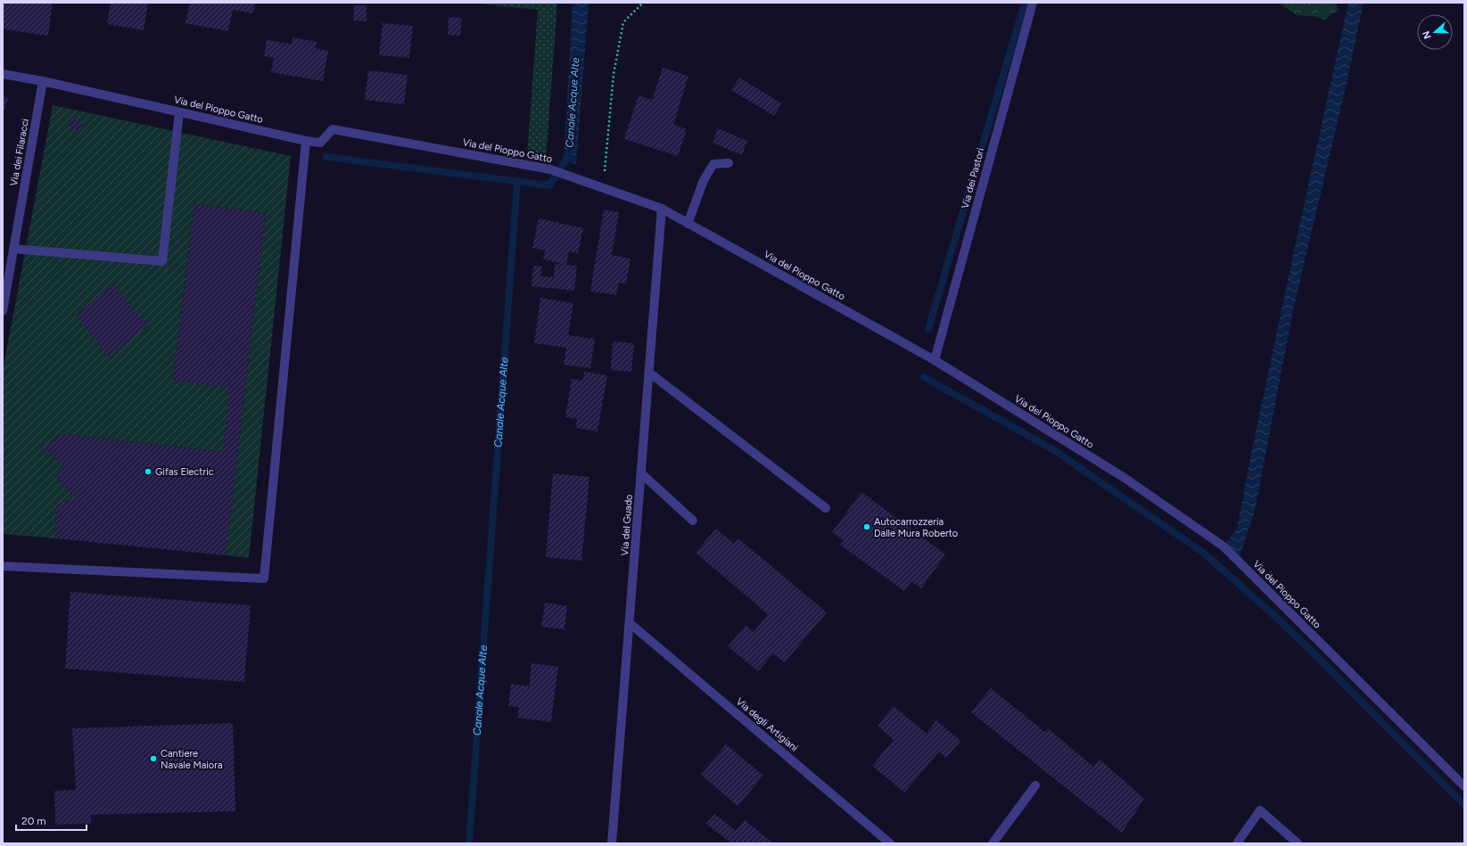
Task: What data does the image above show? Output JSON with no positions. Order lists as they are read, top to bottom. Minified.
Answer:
{"streets":{"street":["Via del Pioppo Gatto","Via dei Filaracci","Via dei Pastori","Via del Guado","Via degli Artigiani"]},"crossings":[["Via del Pioppo Gatto","Via dei Filaracci"],["Via del Pioppo Gatto","Via dei Pastori"],["Via del Pioppo Gatto","Via del Guado"],["Via del Guado","Via degli Artigiani"]],"water":["Canale Acque Alte"],"places":["Gifas Electric","Autocarrozzeria Dalle Mura Roberto","Cantiere Navale Maiora"],"scale_bar":"20 m","north":"left"}
